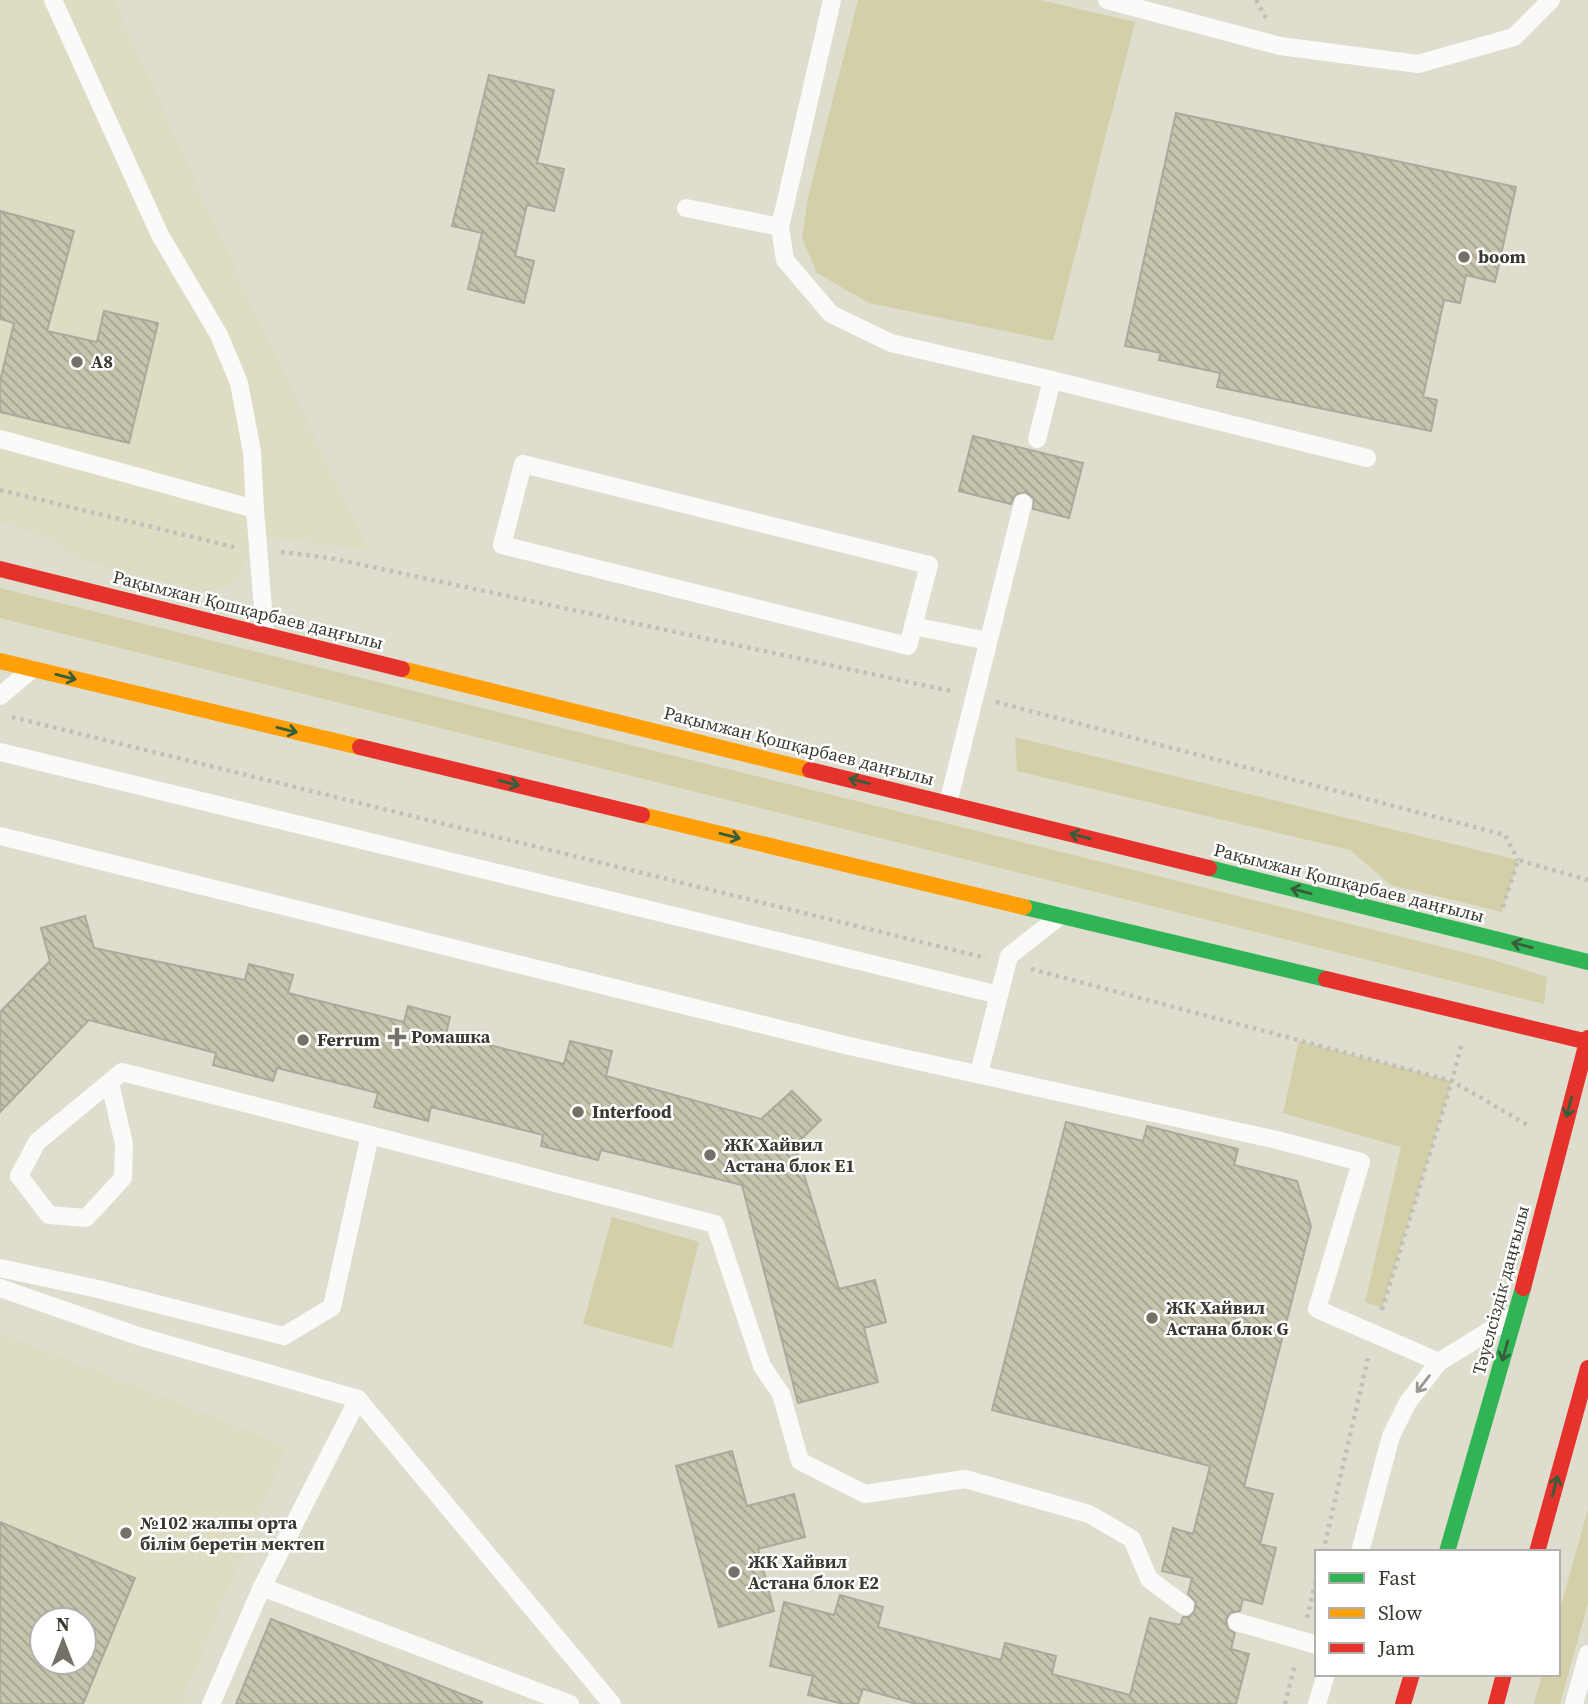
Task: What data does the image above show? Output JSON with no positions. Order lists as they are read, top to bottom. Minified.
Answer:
{"streets":{"main road":["Рақымжан Қошқарбаев даңғылы","Тәуелсіздік даңғылы"]},"places":{"other":["boom","А8","Ferrum","Interfood","ЖК Хайвил Астана блок E1","ЖК Хайвил Астана блок G","№102 жалпы орта білім беретін мектеп","ЖК Хайвил Астана блок E2"],"health":["Ромашка"]},"legend":["Fast","Slow","Jam"],"north":"top"}
